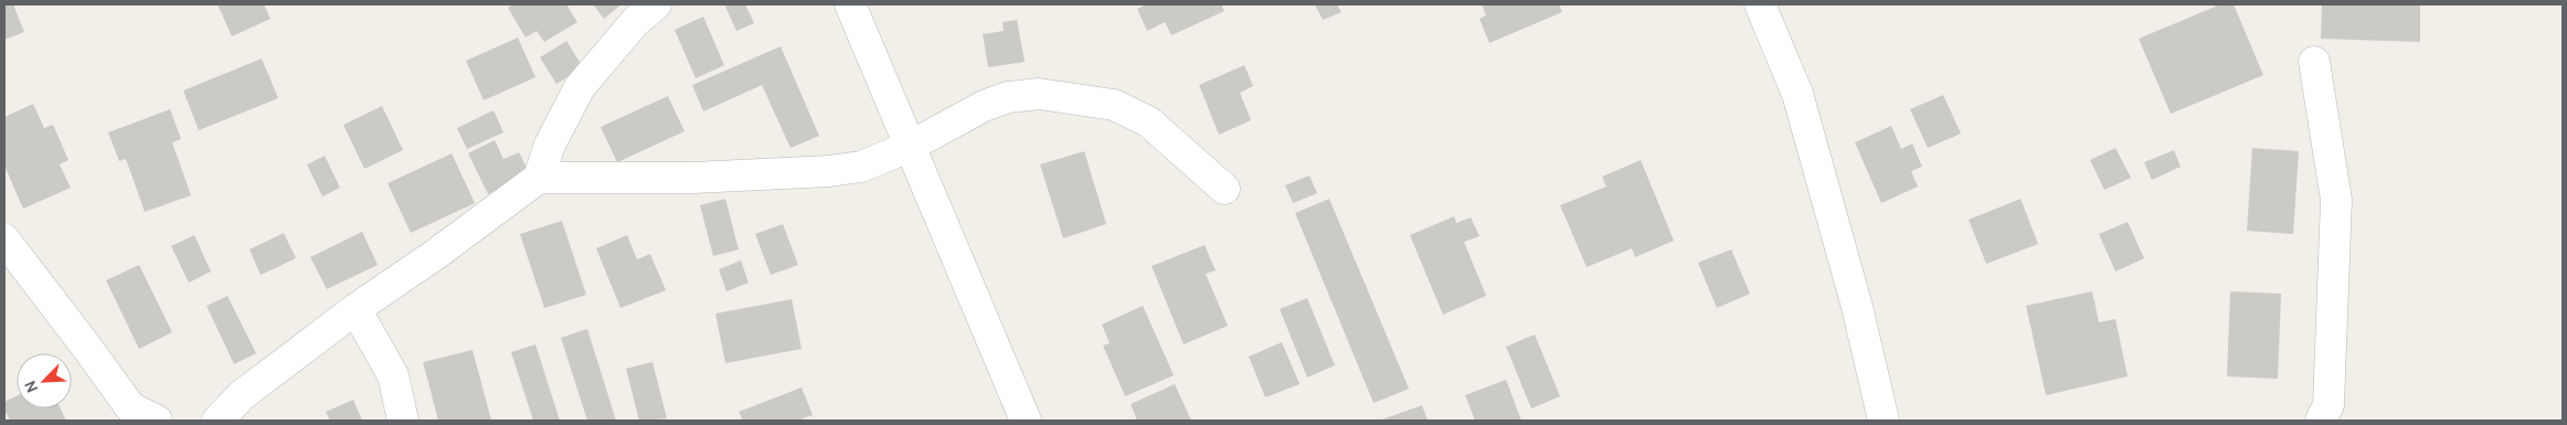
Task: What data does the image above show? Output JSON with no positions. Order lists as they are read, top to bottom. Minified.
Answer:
{"north":"bottom left"}
